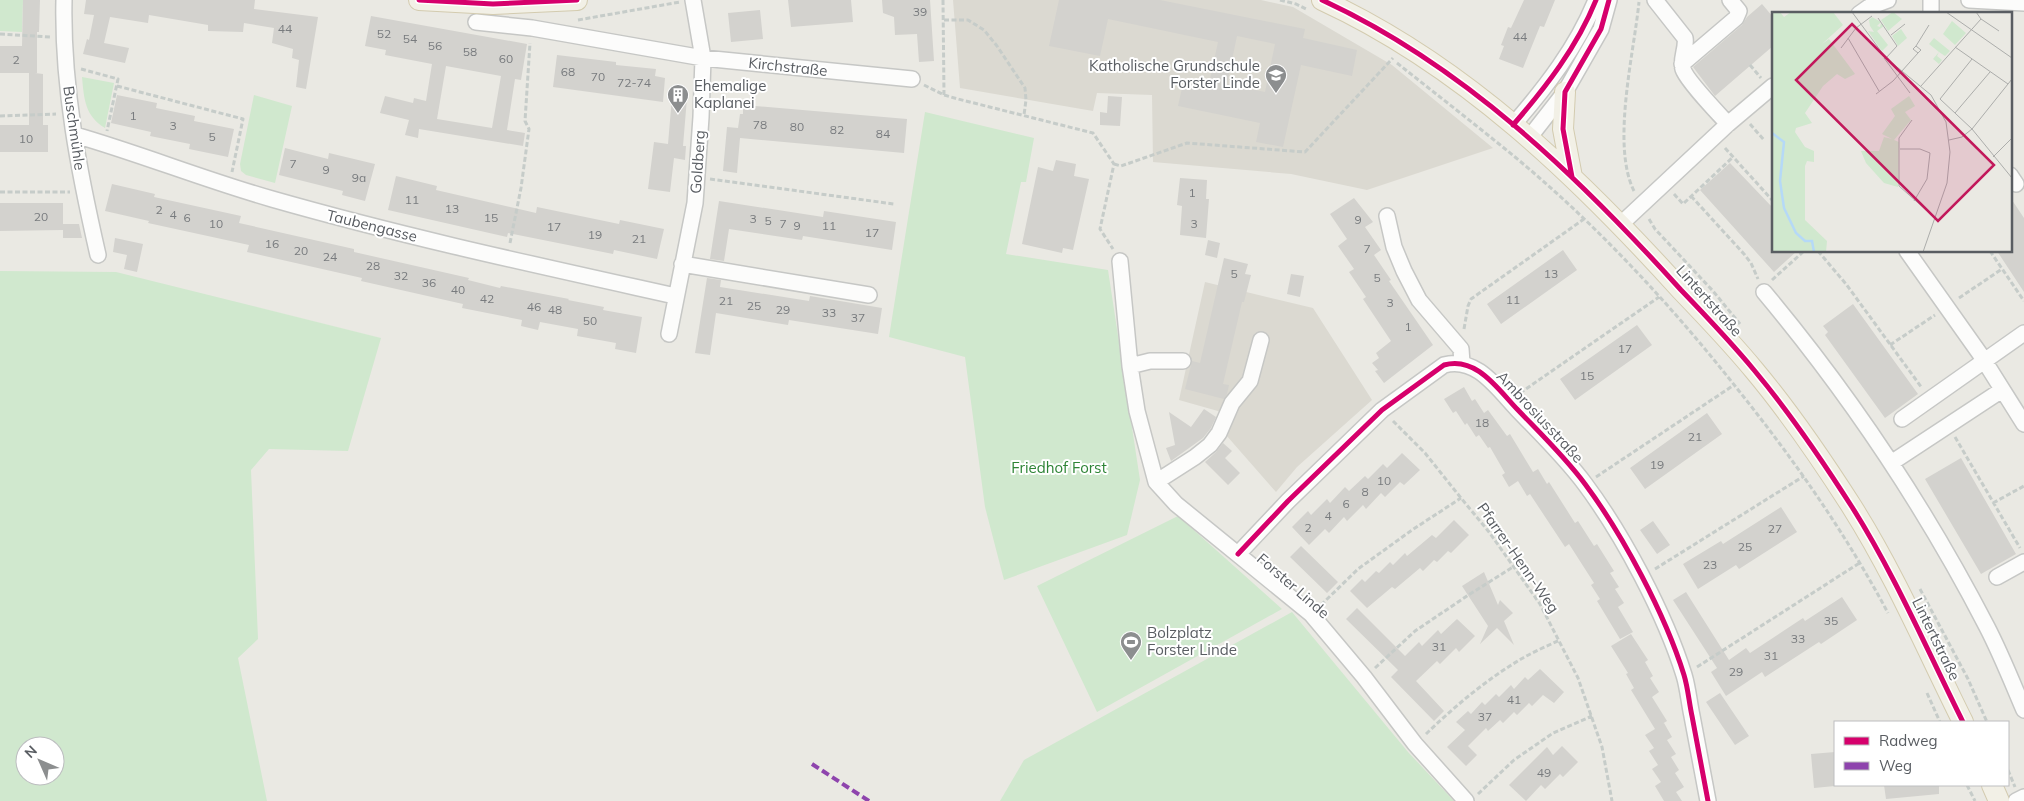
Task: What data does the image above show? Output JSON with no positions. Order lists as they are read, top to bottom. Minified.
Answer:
{"streets":{"main road":["Lintertstraße"],"street":["Kirchstraße","Buschmühle","Goldberg","Taubengasse","Ambrosiusstraße","Forster Linde"],"path":["Pfarrer-Henn-Weg"]},"crossings":[["Kirchstraße","Goldberg"],["Buschmühle","Taubengasse"],["Goldberg","Taubengasse"]],"parks":["Friedhof Forst"],"places":{"school or university":["Katholische Grundschule Forster Linde"],"building":["Ehemalige Kaplanei"],"sports":["Bolzplatz Forster Linde"]},"house_numbers":["39","44","52","44","54","56","58","60","2","68","70","72-74","1","78","3","80","82","84","5","10","7","9","9a","1","11","13","2","4","20","6","15","3","9","5","10","7","3","9","11","17","17","19","21","16","7","20","24","28","5","13","32","5","36","40","42","11","21","3","25","46","48","29","33","37","50","1","17","15","18","21","19","10","8","6","4","2","27","25","23","35","33","31","31","29","41","37","49"],"legend":["Radweg","Weg"],"north":"top left"}
